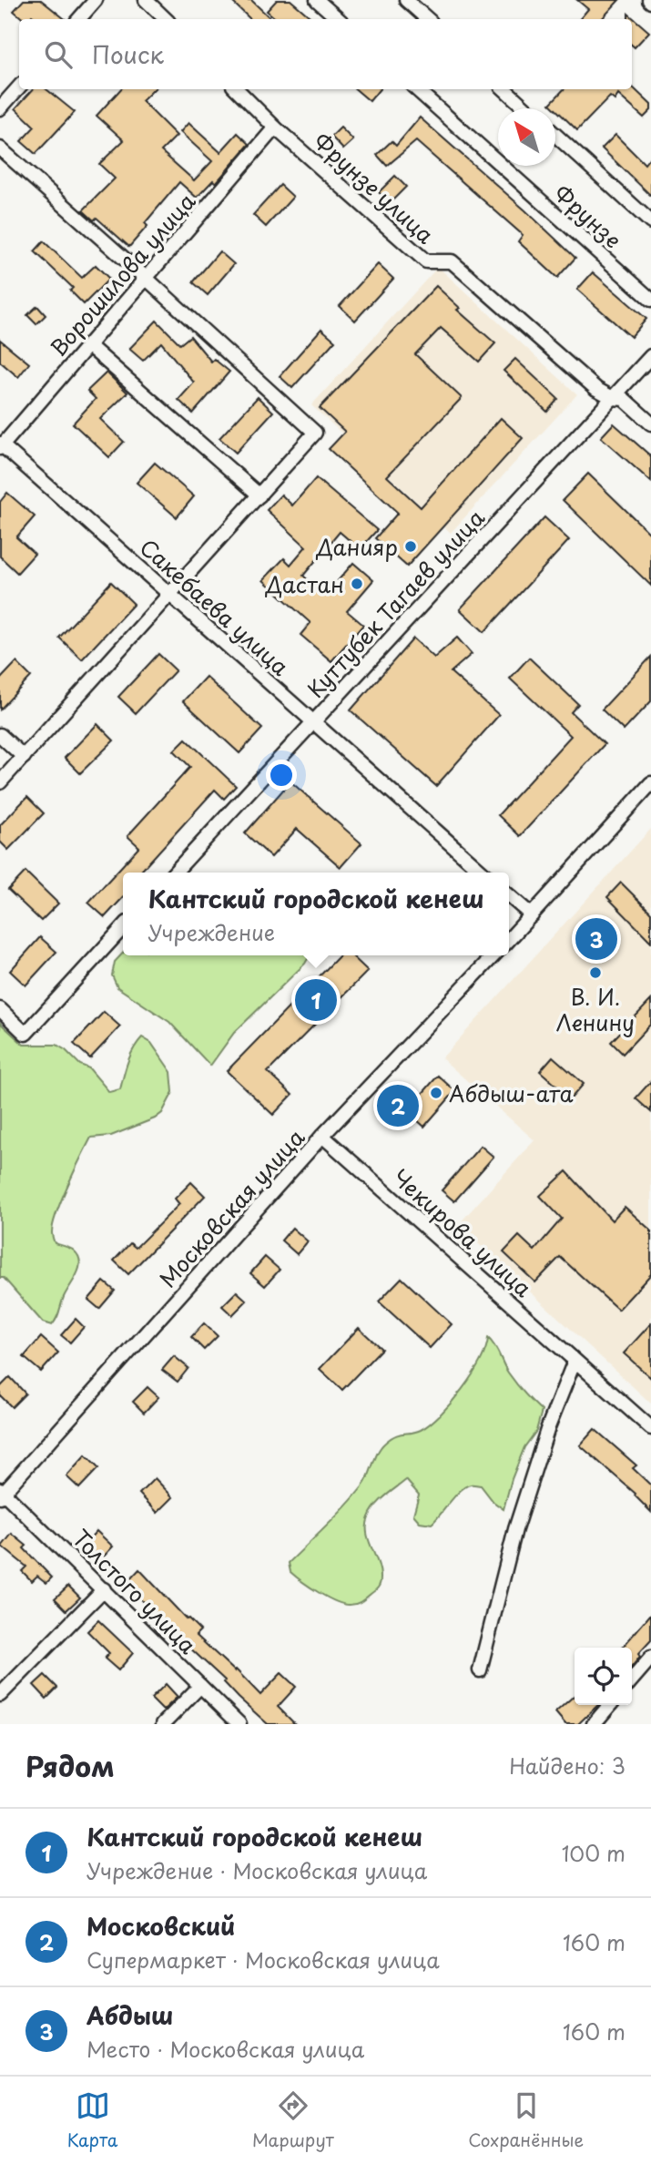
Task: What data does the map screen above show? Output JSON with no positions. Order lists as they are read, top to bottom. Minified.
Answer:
{"streets":{"street":["Фрунзе улица","Фрунзе","Ворошилова улица","Куттубек Тагаев улица","Сакебаева улица","Московская улица","Чекирова улица","Толстого улица"]},"crossings":[["Фрунзе улица","Ворошилова улица"],["Фрунзе улица","Куттубек Тагаев улица"],["Ворошилова улица","Сакебаева улица"],["Куттубек Тагаев улица","Сакебаева улица"],["Московская улица","Чекирова улица"],["Московская улица","Толстого улица"]],"places":["Данияр","Дастан","В. И. Ленину","Абдыш-ата"],"north":"top left","page":{"search":"Поиск","popup":["Кантский городской кенеш","Учреждение"],"pins":["3","1","2"],"heading":["Рядом","Найдено: 3"],"list":[{"mark":"1","name":"Кантский городской кенеш","note":"Учреждение · Московская улица","value":"100 m"},{"mark":"2","name":"Московский","note":"Супермаркет · Московская улица","value":"160 m"},{"mark":"3","name":"Абдыш","note":"Место · Московская улица","value":"160 m"}],"nav":["Карта","Маршрут","Сохранённые"]}}
